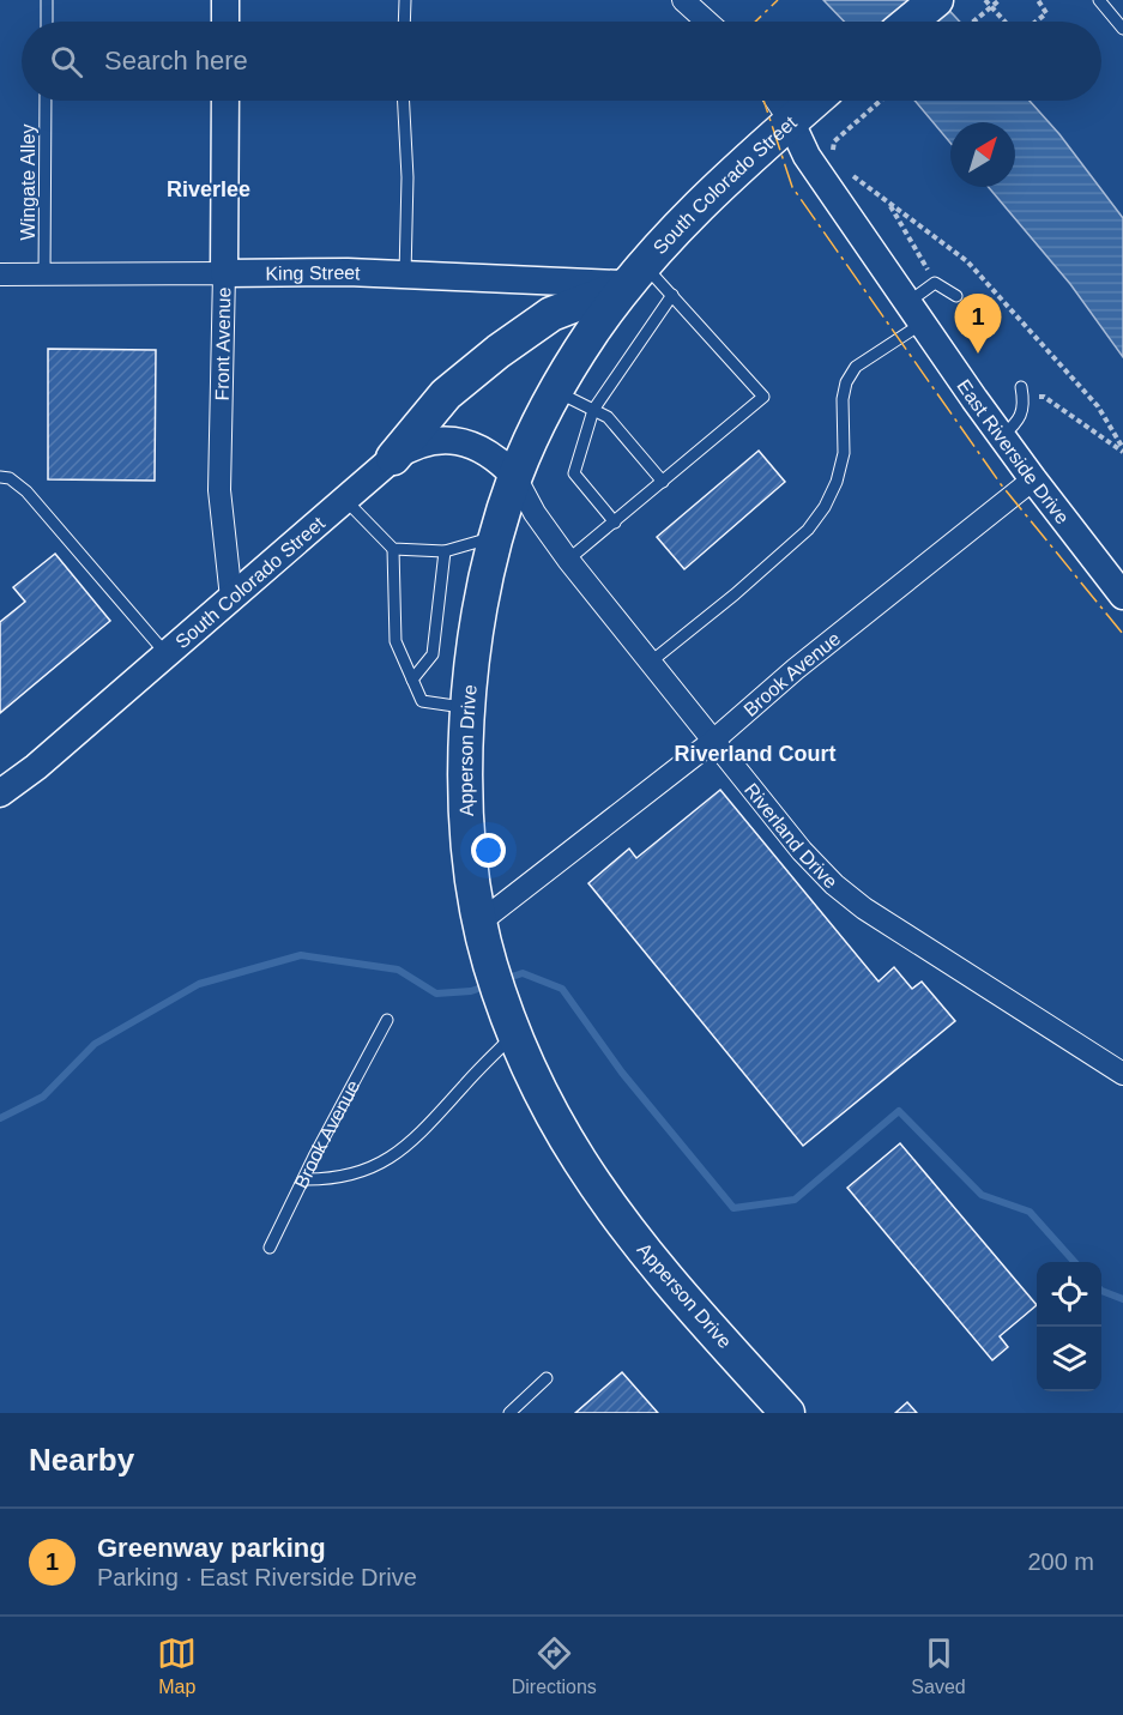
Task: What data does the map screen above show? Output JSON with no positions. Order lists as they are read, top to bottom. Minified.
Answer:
{"streets":{"main road":["South Colorado Street","Apperson Drive"],"street":["King Street","Front Avenue","East Riverside Drive","Brook Avenue","Riverland Drive"],"lane":["Wingate Alley"]},"crossings":[["Wingate Alley","King Street"],["South Colorado Street","King Street"],["South Colorado Street","Front Avenue"],["South Colorado Street","East Riverside Drive"],["South Colorado Street","Apperson Drive"],["South Colorado Street","Riverland Drive"],["King Street","Front Avenue"],["King Street","Apperson Drive"],["East Riverside Drive","Brook Avenue"],["Brook Avenue","Apperson Drive"],["Brook Avenue","Riverland Drive"],["Apperson Drive","Riverland Drive"]],"districts":["Riverlee","Riverland Court"],"north":"top right","page":{"search":"Search here","pins":"1","heading":"Nearby","list":[{"mark":"1","name":"Greenway parking","note":"Parking · East Riverside Drive","value":"200 m"}],"nav":["Map","Directions","Saved"]}}
